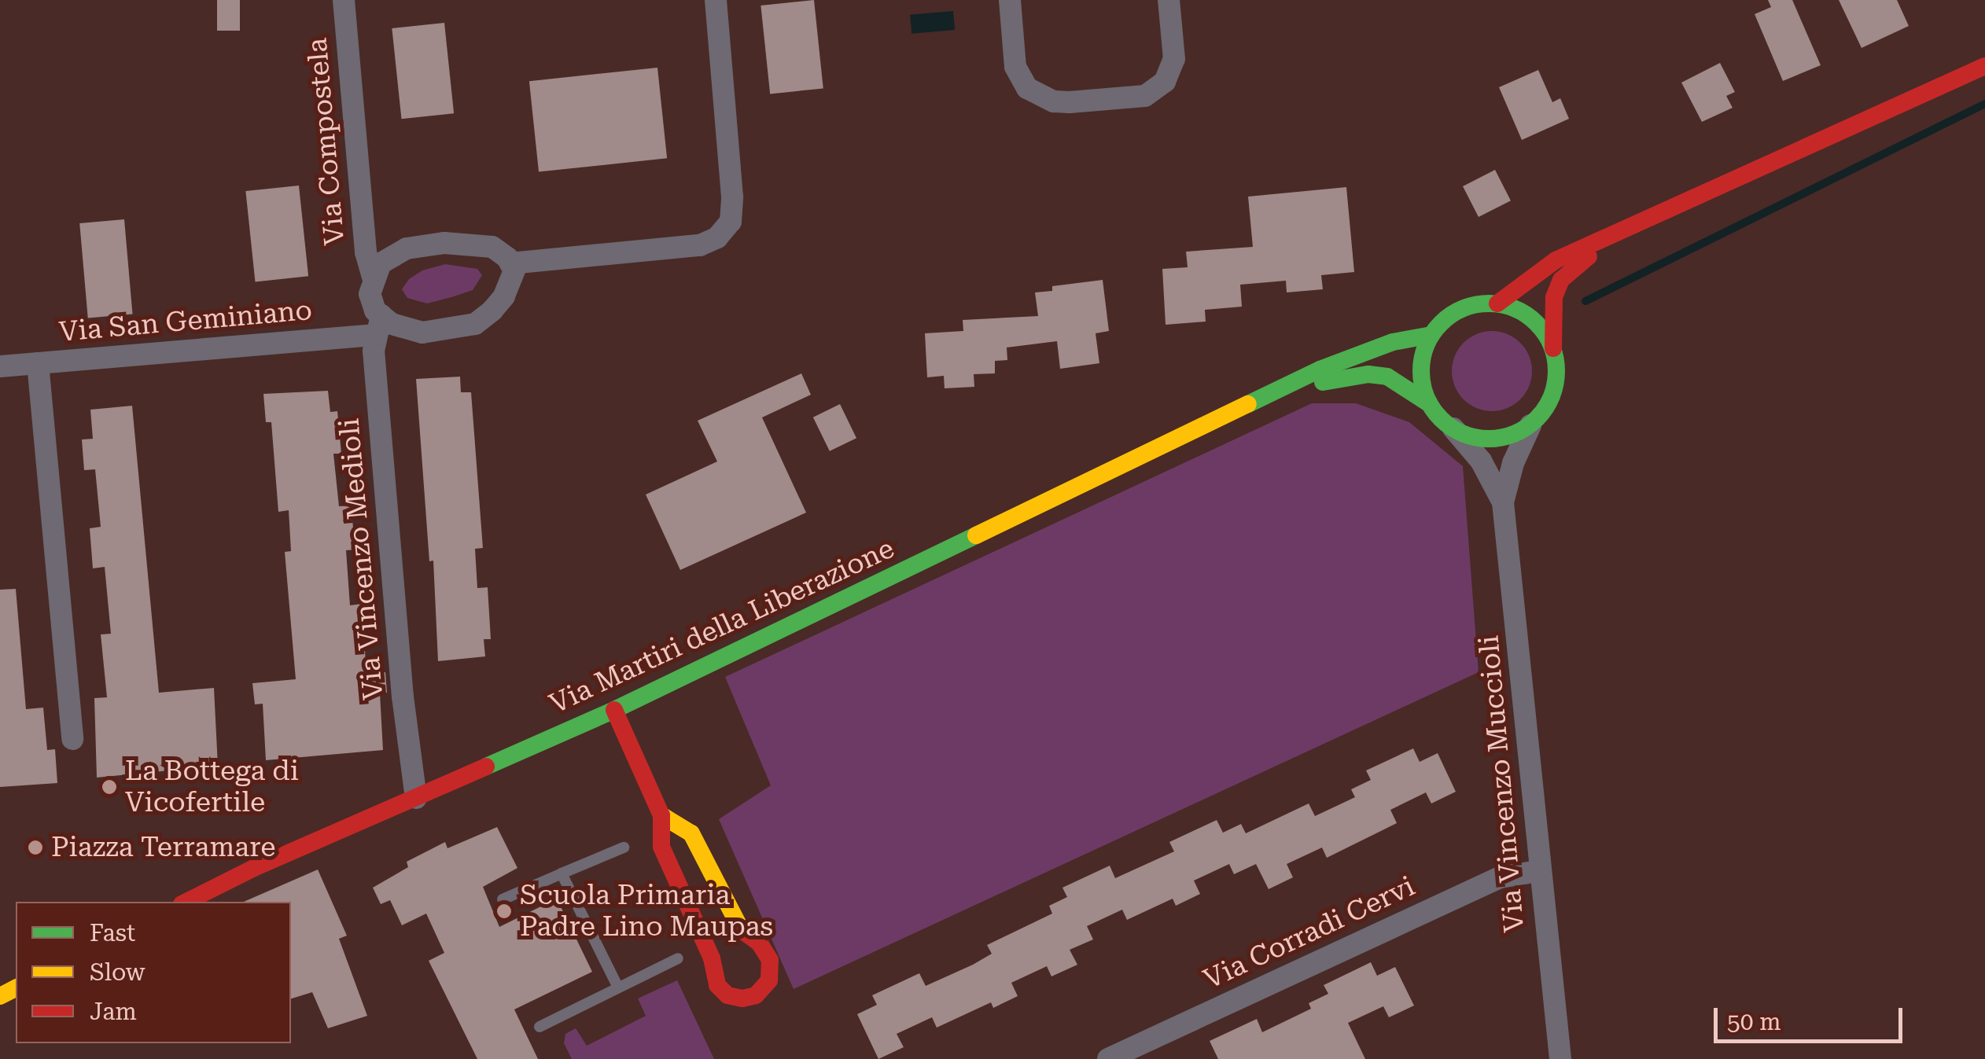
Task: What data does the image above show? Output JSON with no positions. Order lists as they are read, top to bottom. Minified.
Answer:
{"streets":{"street":["Via Compostela","Via San Geminiano","Via Vincenzo Medioli","Via Martiri della Liberazione","Via Vincenzo Muccioli","Via Corradi Cervi"]},"crossings":[["Via Compostela","Via San Geminiano"],["Via Compostela","Via Vincenzo Medioli"],["Via San Geminiano","Via Vincenzo Medioli"],["Via Vincenzo Medioli","Via Martiri della Liberazione"],["Via Vincenzo Muccioli","Via Corradi Cervi"]],"places":["La Bottega di Vicofertile","Piazza Terramare","Scuola Primaria Padre Lino Maupas"],"legend":["Fast","Slow","Jam"],"scale_bar":"50 m"}
